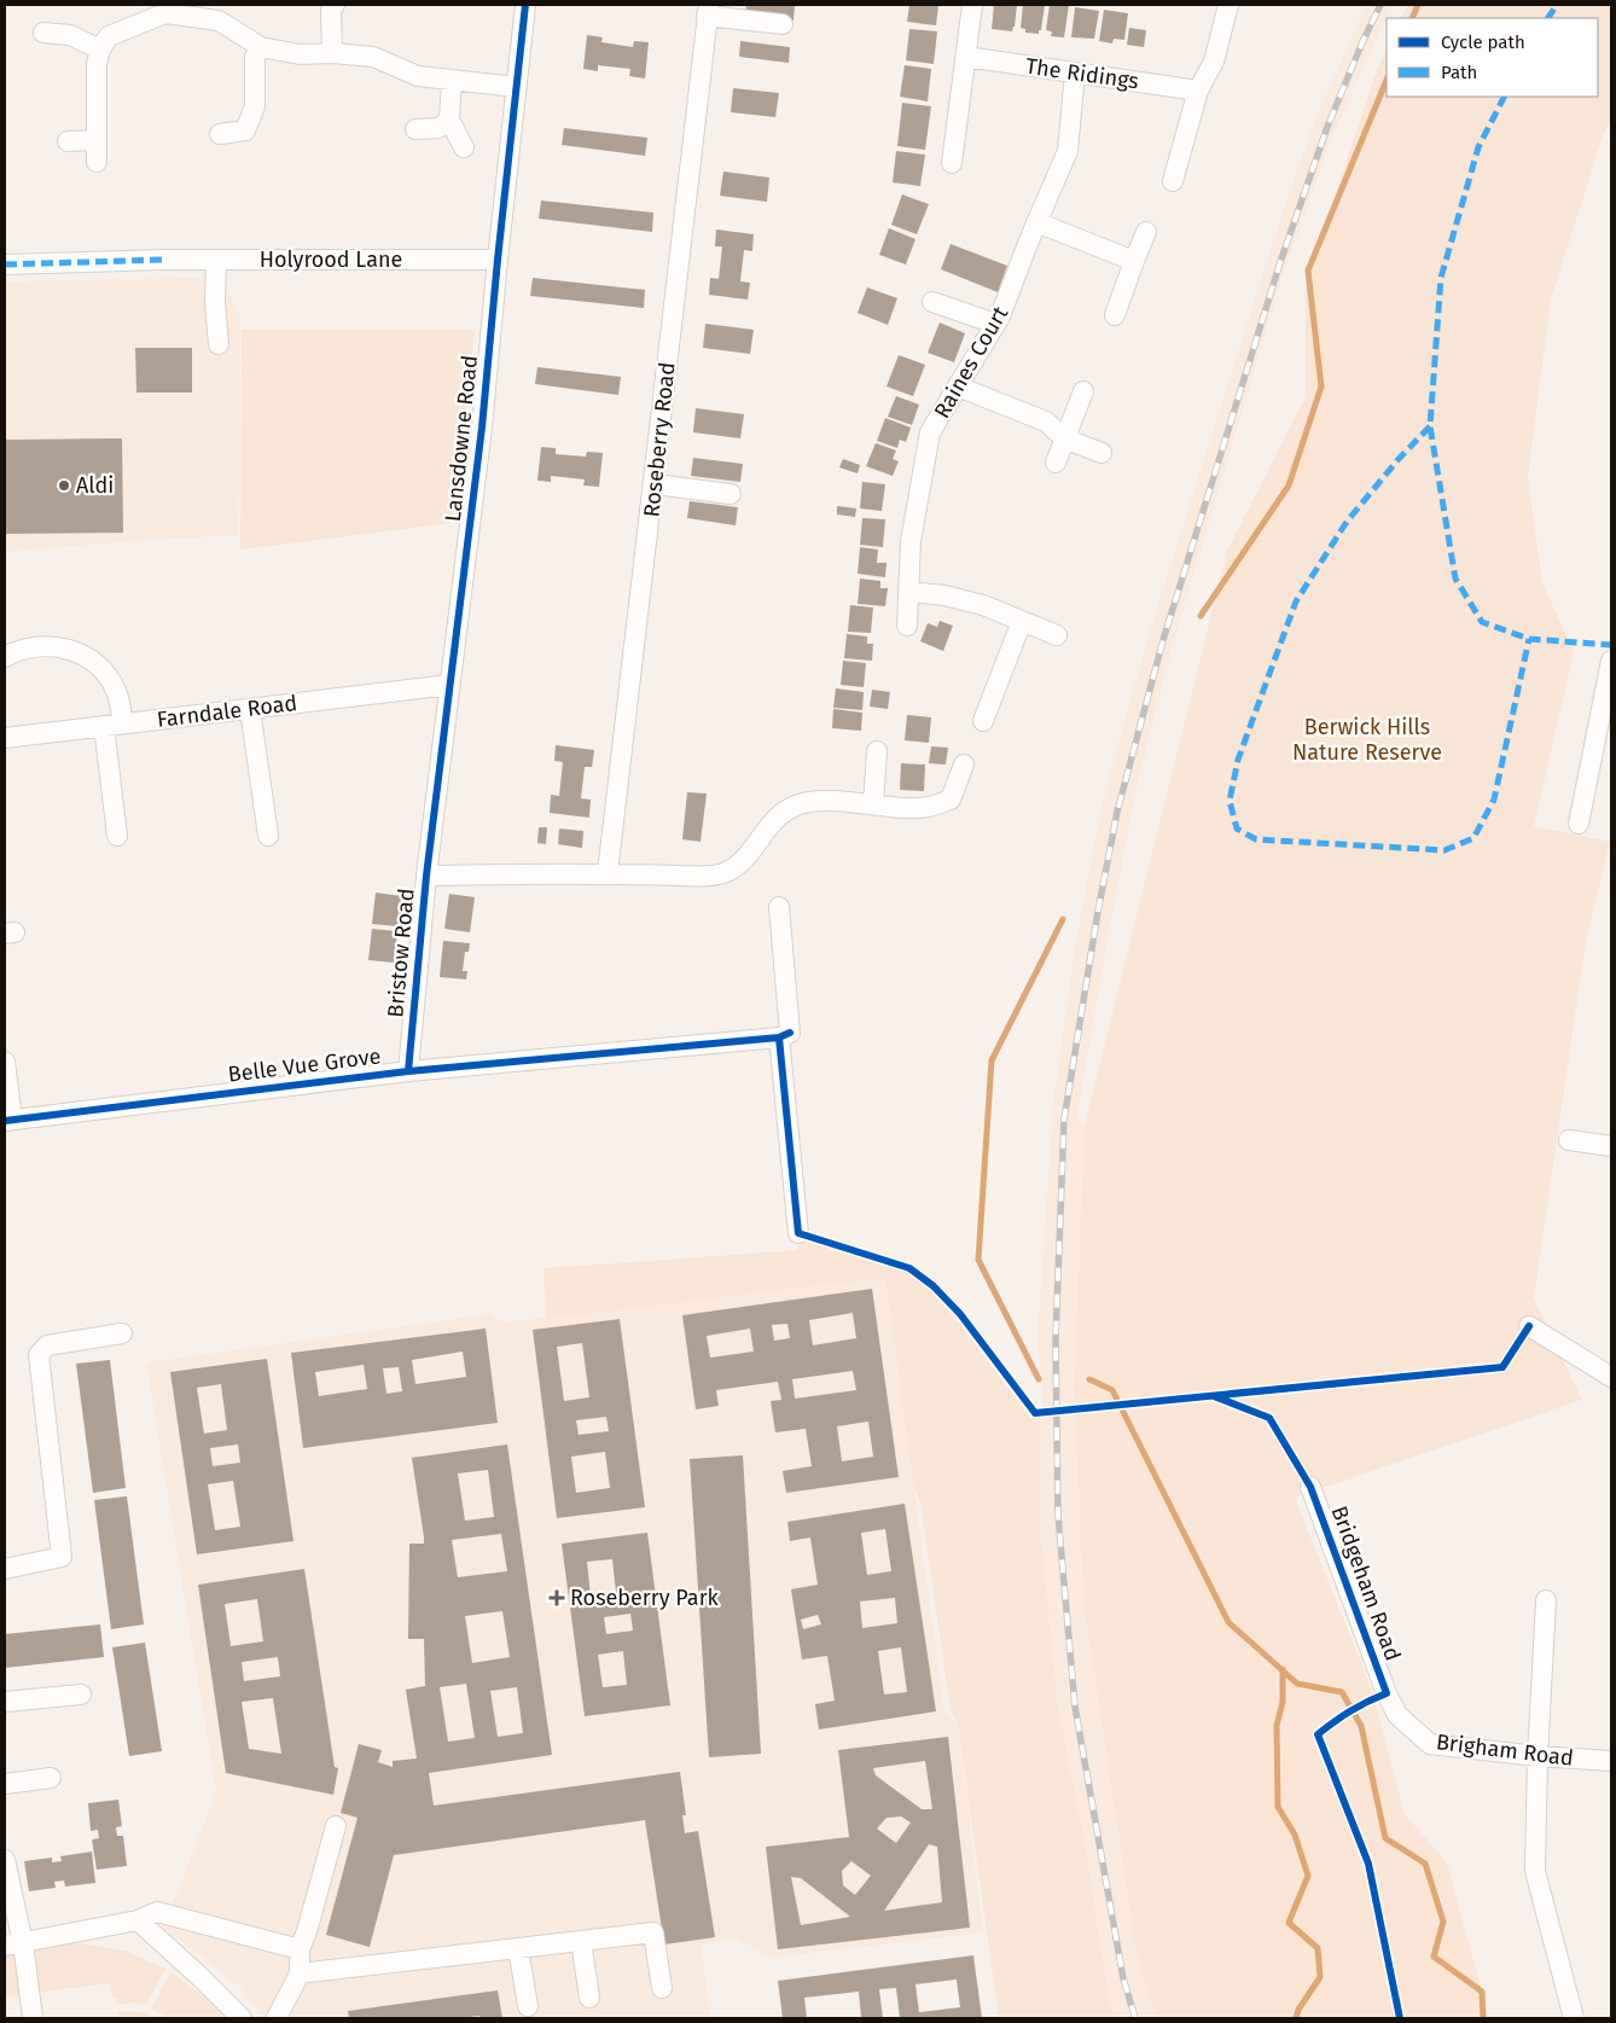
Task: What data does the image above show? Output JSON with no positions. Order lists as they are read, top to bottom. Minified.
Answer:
{"streets":{"street":["The Ridings","Holyrood Lane","Raines Court","Lansdowne Road","Roseberry Road","Farndale Road","Bristow Road","Belle Vue Grove","Bridgeham Road","Brigham Road"]},"crossings":[["The Ridings","Raines Court"],["Holyrood Lane","Lansdowne Road"],["Lansdowne Road","Farndale Road"],["Lansdowne Road","Bristow Road"],["Bristow Road","Belle Vue Grove"],["Bridgeham Road","Brigham Road"]],"parks":["Berwick Hills Nature Reserve"],"places":{"other":["Aldi"],"health":["Roseberry Park"]},"legend":["Cycle path","Path"]}
